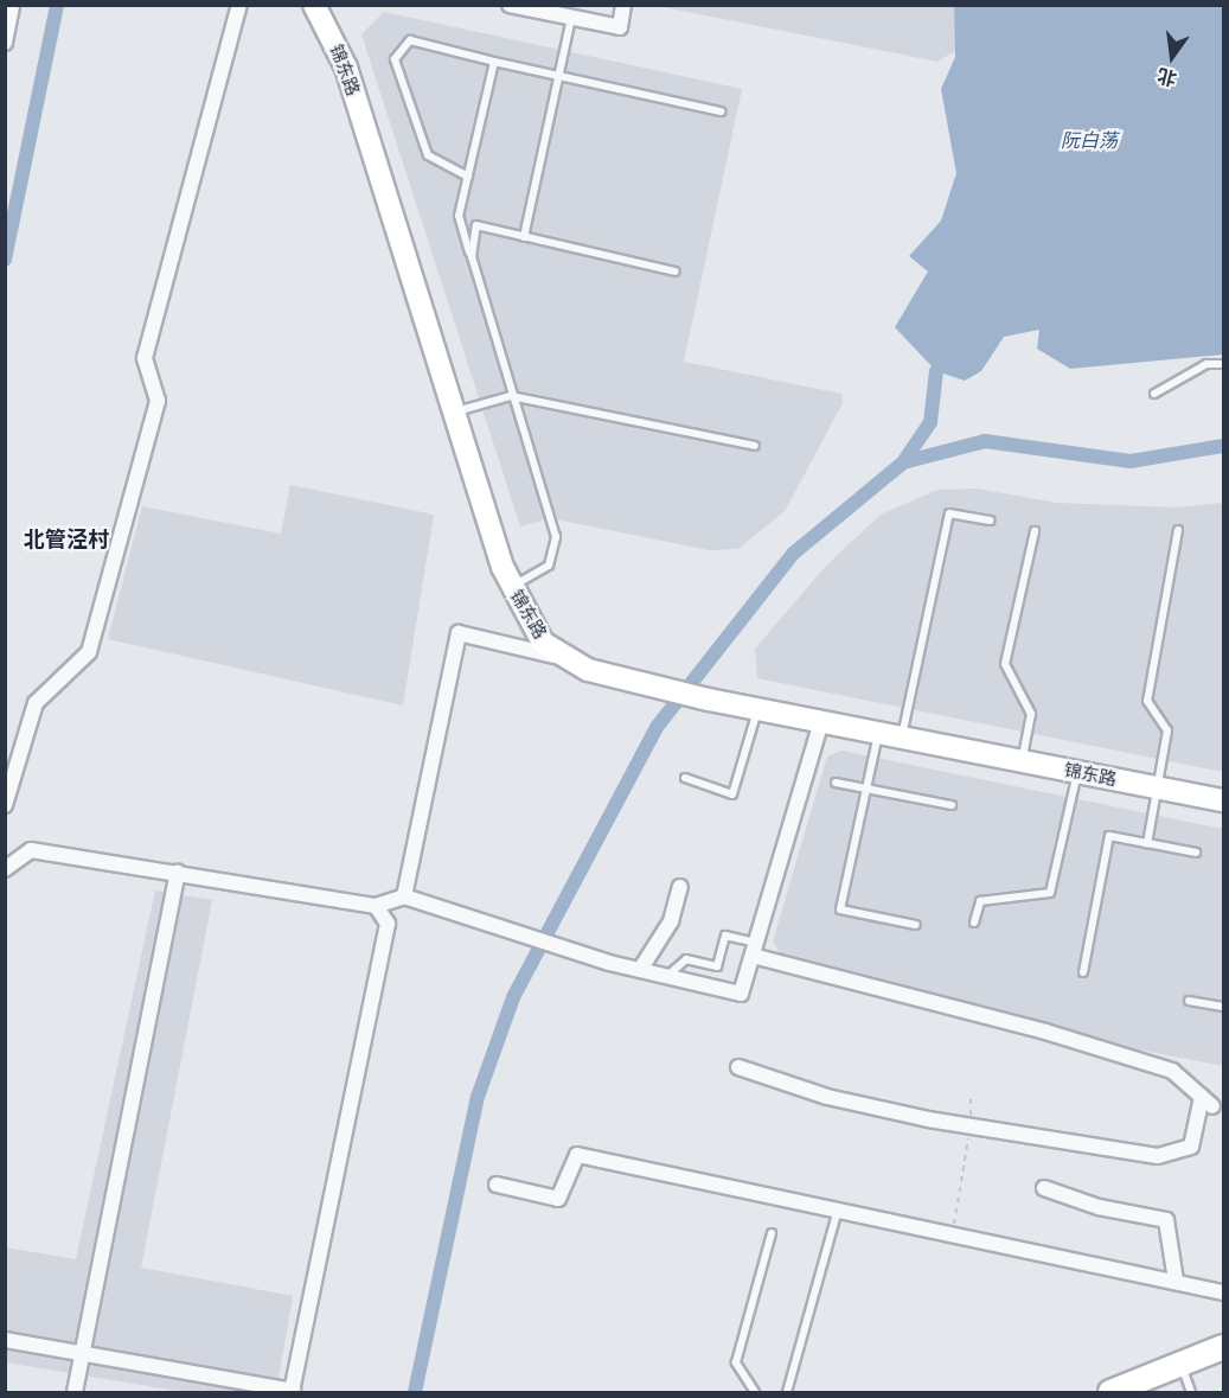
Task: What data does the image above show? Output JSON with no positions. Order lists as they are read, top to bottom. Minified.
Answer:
{"streets":{"main road":["锦东路"]},"districts":["北管泾村"],"water":["阮白荡"],"north":"bottom"}
